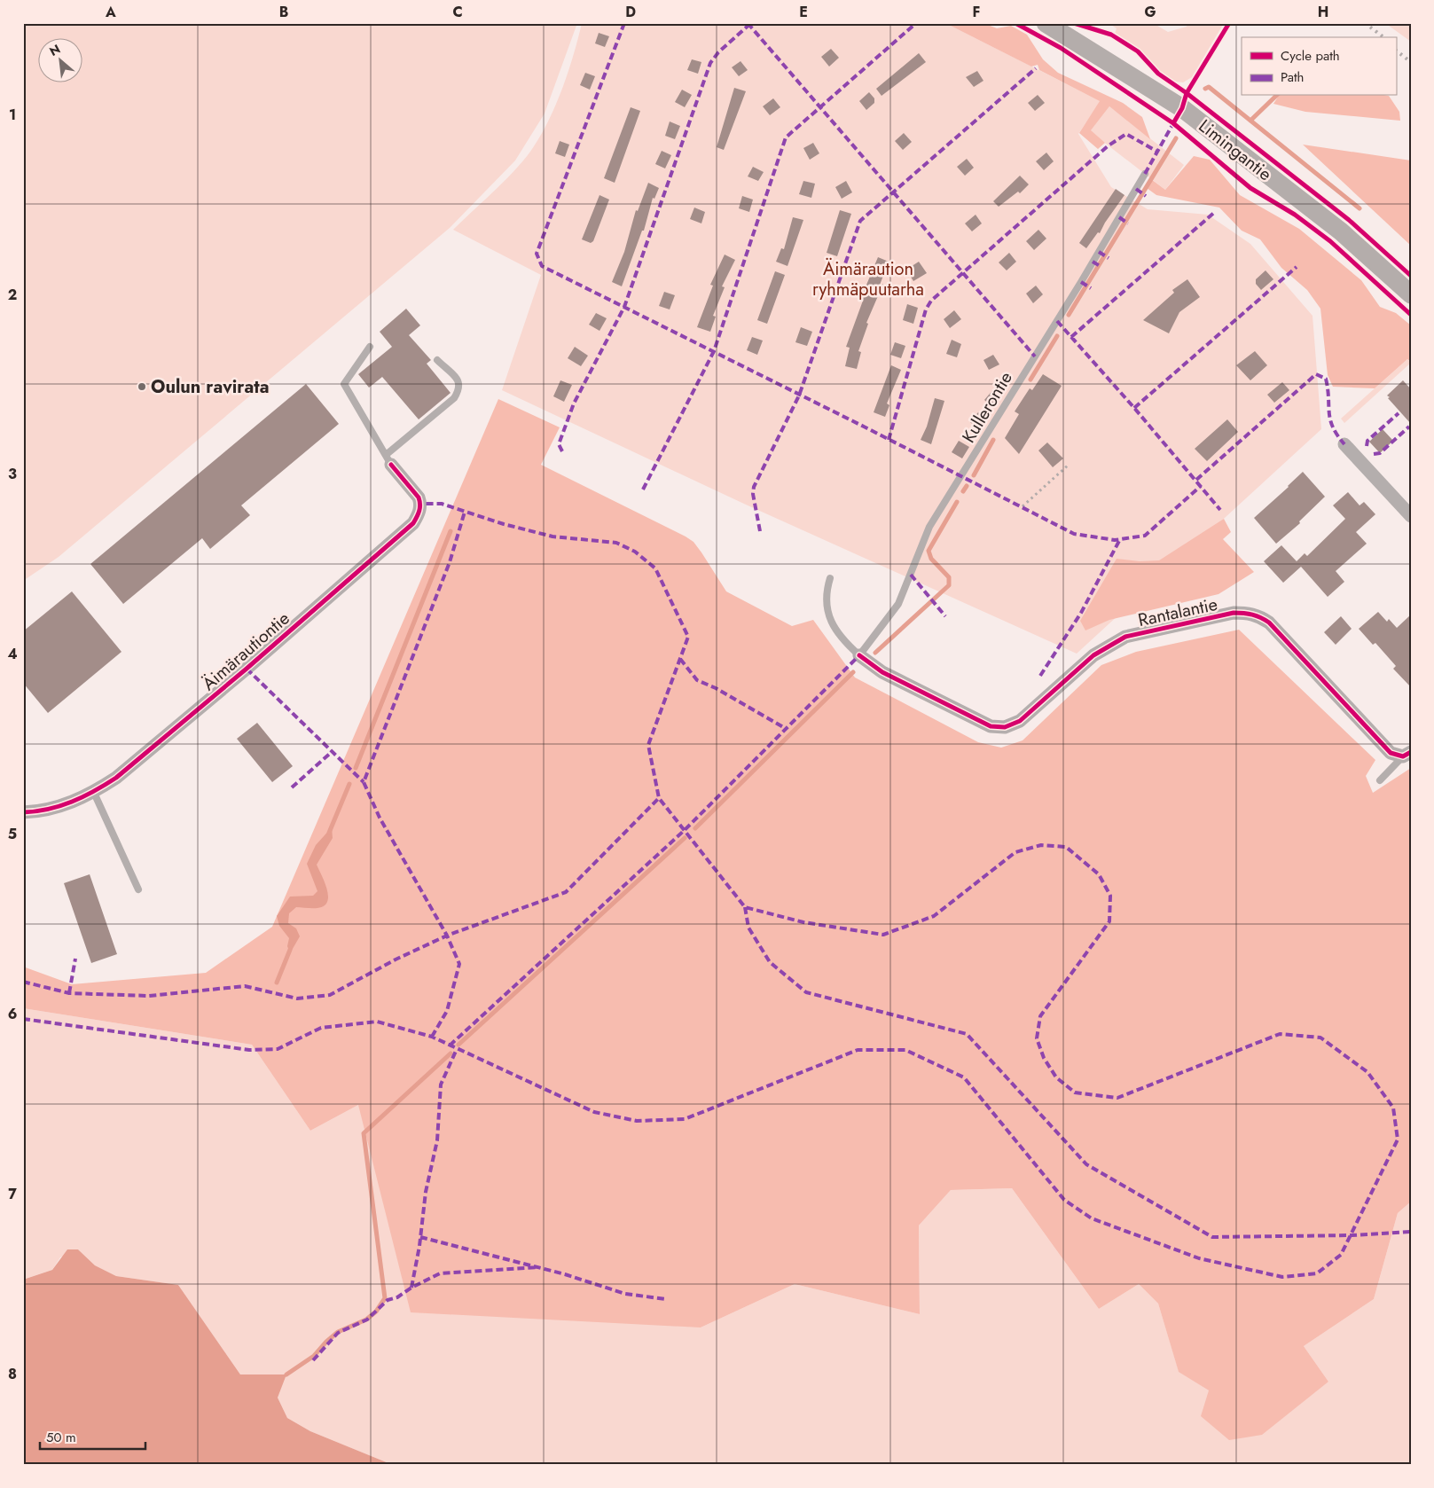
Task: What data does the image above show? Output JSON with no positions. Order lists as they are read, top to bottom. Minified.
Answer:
{"streets":{"main road":["Limingantie"],"street":["Rantalantie","Äimärautiontie"],"lane":["Kullerontie"]},"crossings":[["Kullerontie","Rantalantie"]],"parks":["Äimäraution ryhmäpuutarha"],"places":["Oulun ravirata"],"legend":["Cycle path","Path"],"scale_bar":"50 m","north":"top left","grid":{"columns":["A","B","C","D","E","F","G","H"],"rows":["1","2","3","4","5","6","7","8"]}}
